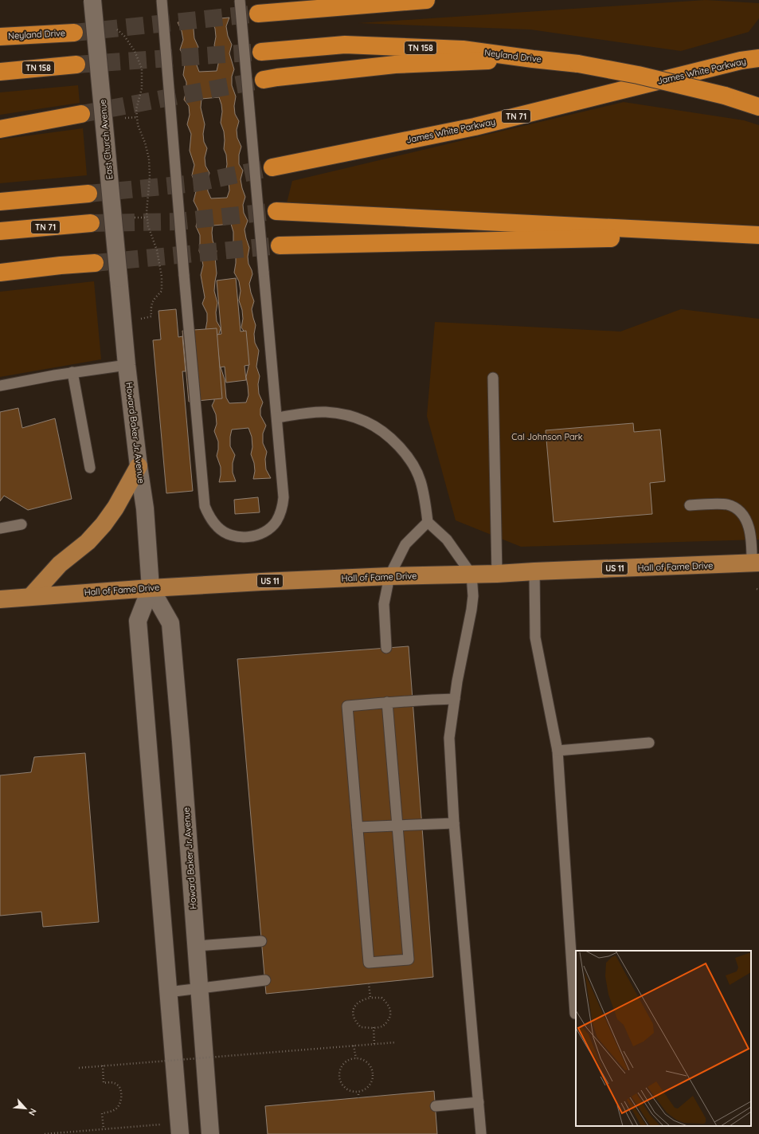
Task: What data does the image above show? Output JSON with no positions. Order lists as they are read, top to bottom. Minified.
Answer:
{"streets":{"highway":["Neyland Drive","TN 158","James White Parkway","TN 71"],"main road":["Hall of Fame Drive","US 11"],"street":["East Church Avenue","Howard Baker Jr. Avenue"]},"crossings":[["East Church Avenue","Howard Baker Jr. Avenue"],["Howard Baker Jr. Avenue","Hall of Fame Drive"]],"parks":["Cal Johnson Park"],"north":"bottom right"}
